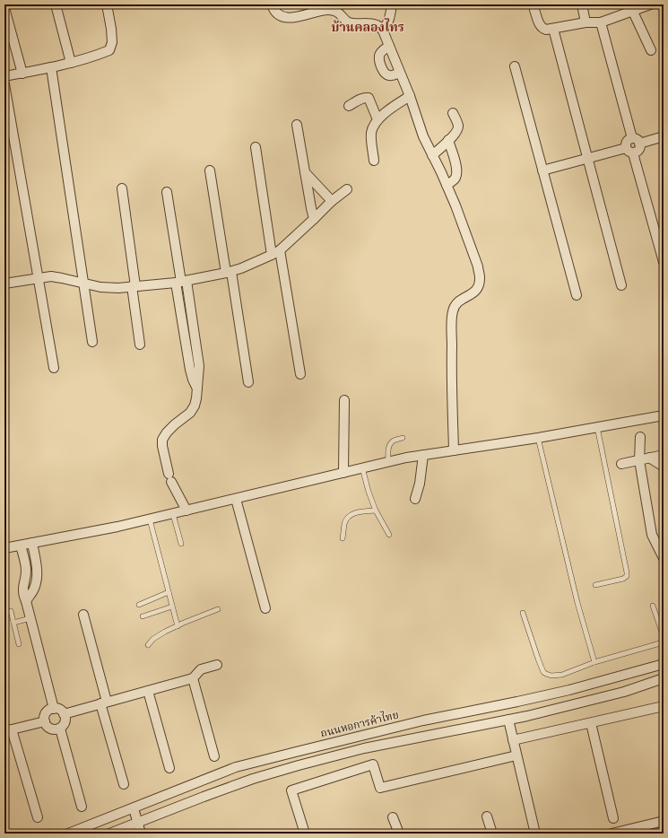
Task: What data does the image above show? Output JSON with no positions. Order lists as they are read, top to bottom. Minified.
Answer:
{"streets":{"street":["ถนนหอการค้าไทย"]},"districts":["บ้านคลองไทร"]}
